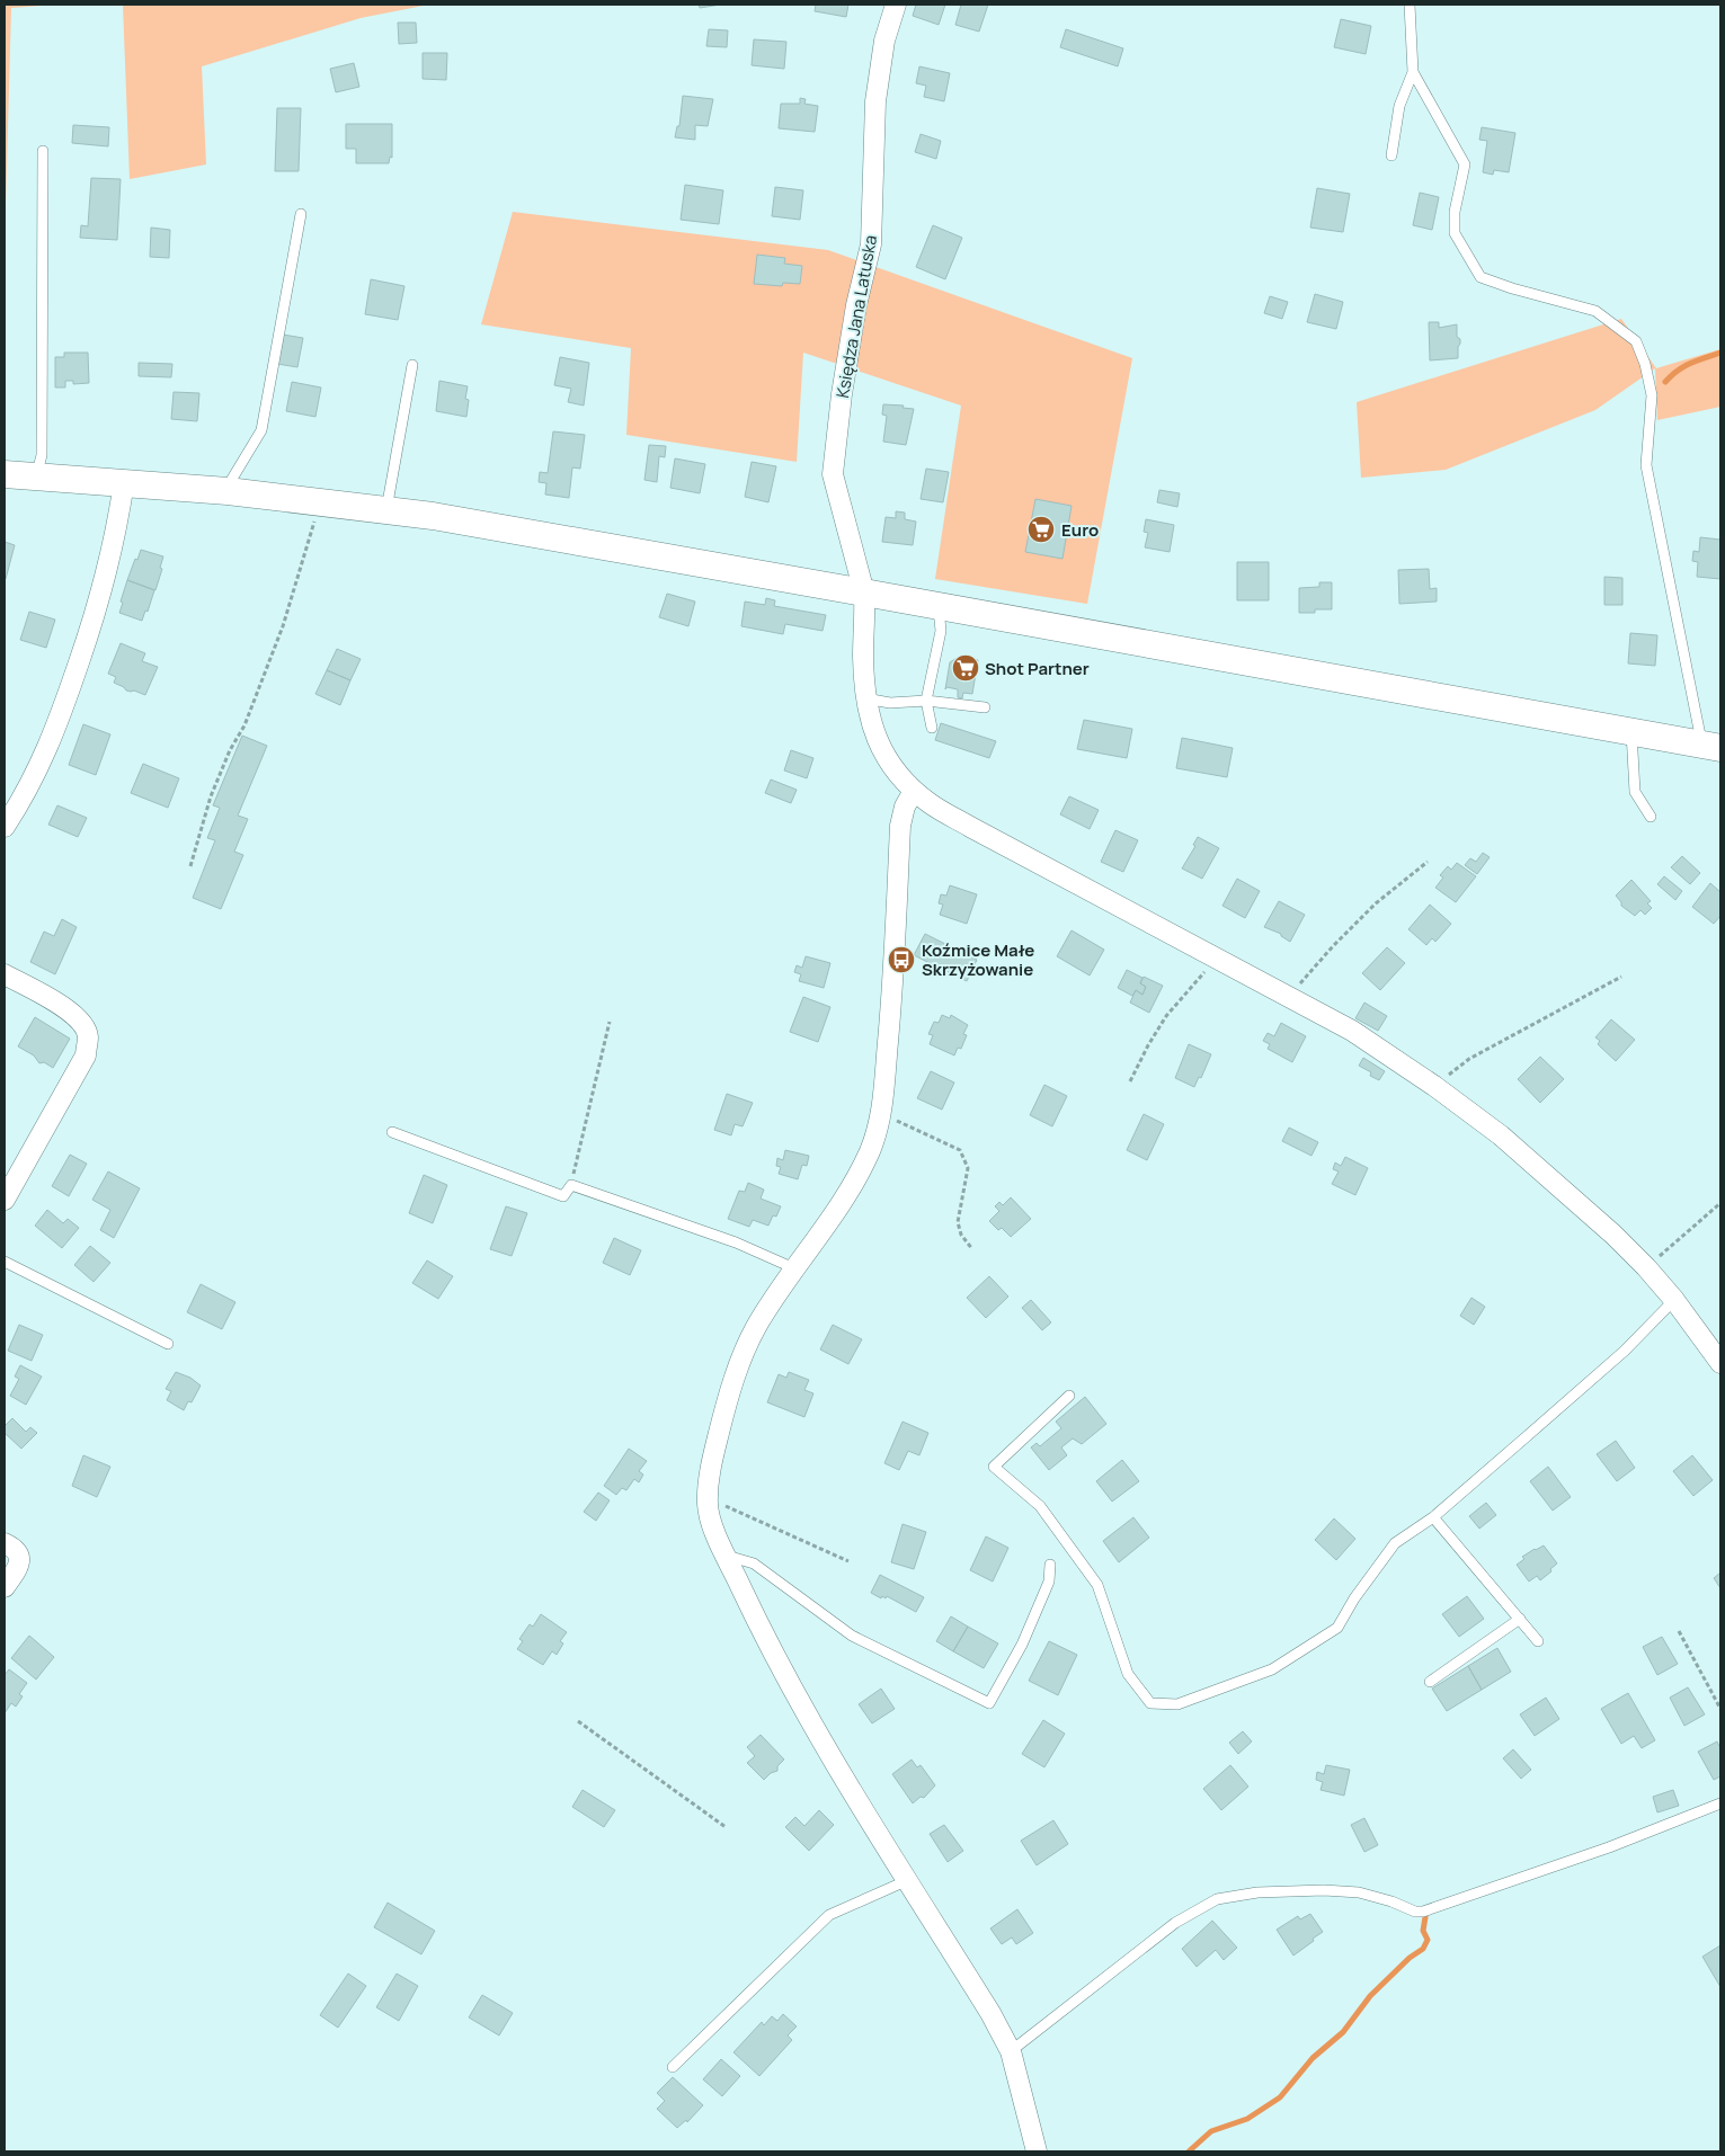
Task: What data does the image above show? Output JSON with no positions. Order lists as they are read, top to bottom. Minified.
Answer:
{"streets":{"street":["Księdza Jana Latuska"]},"places":{"supermarket":["Euro","Shot Partner"],"bus stop":["Koźmice Małe Skrzyżowanie"]}}
